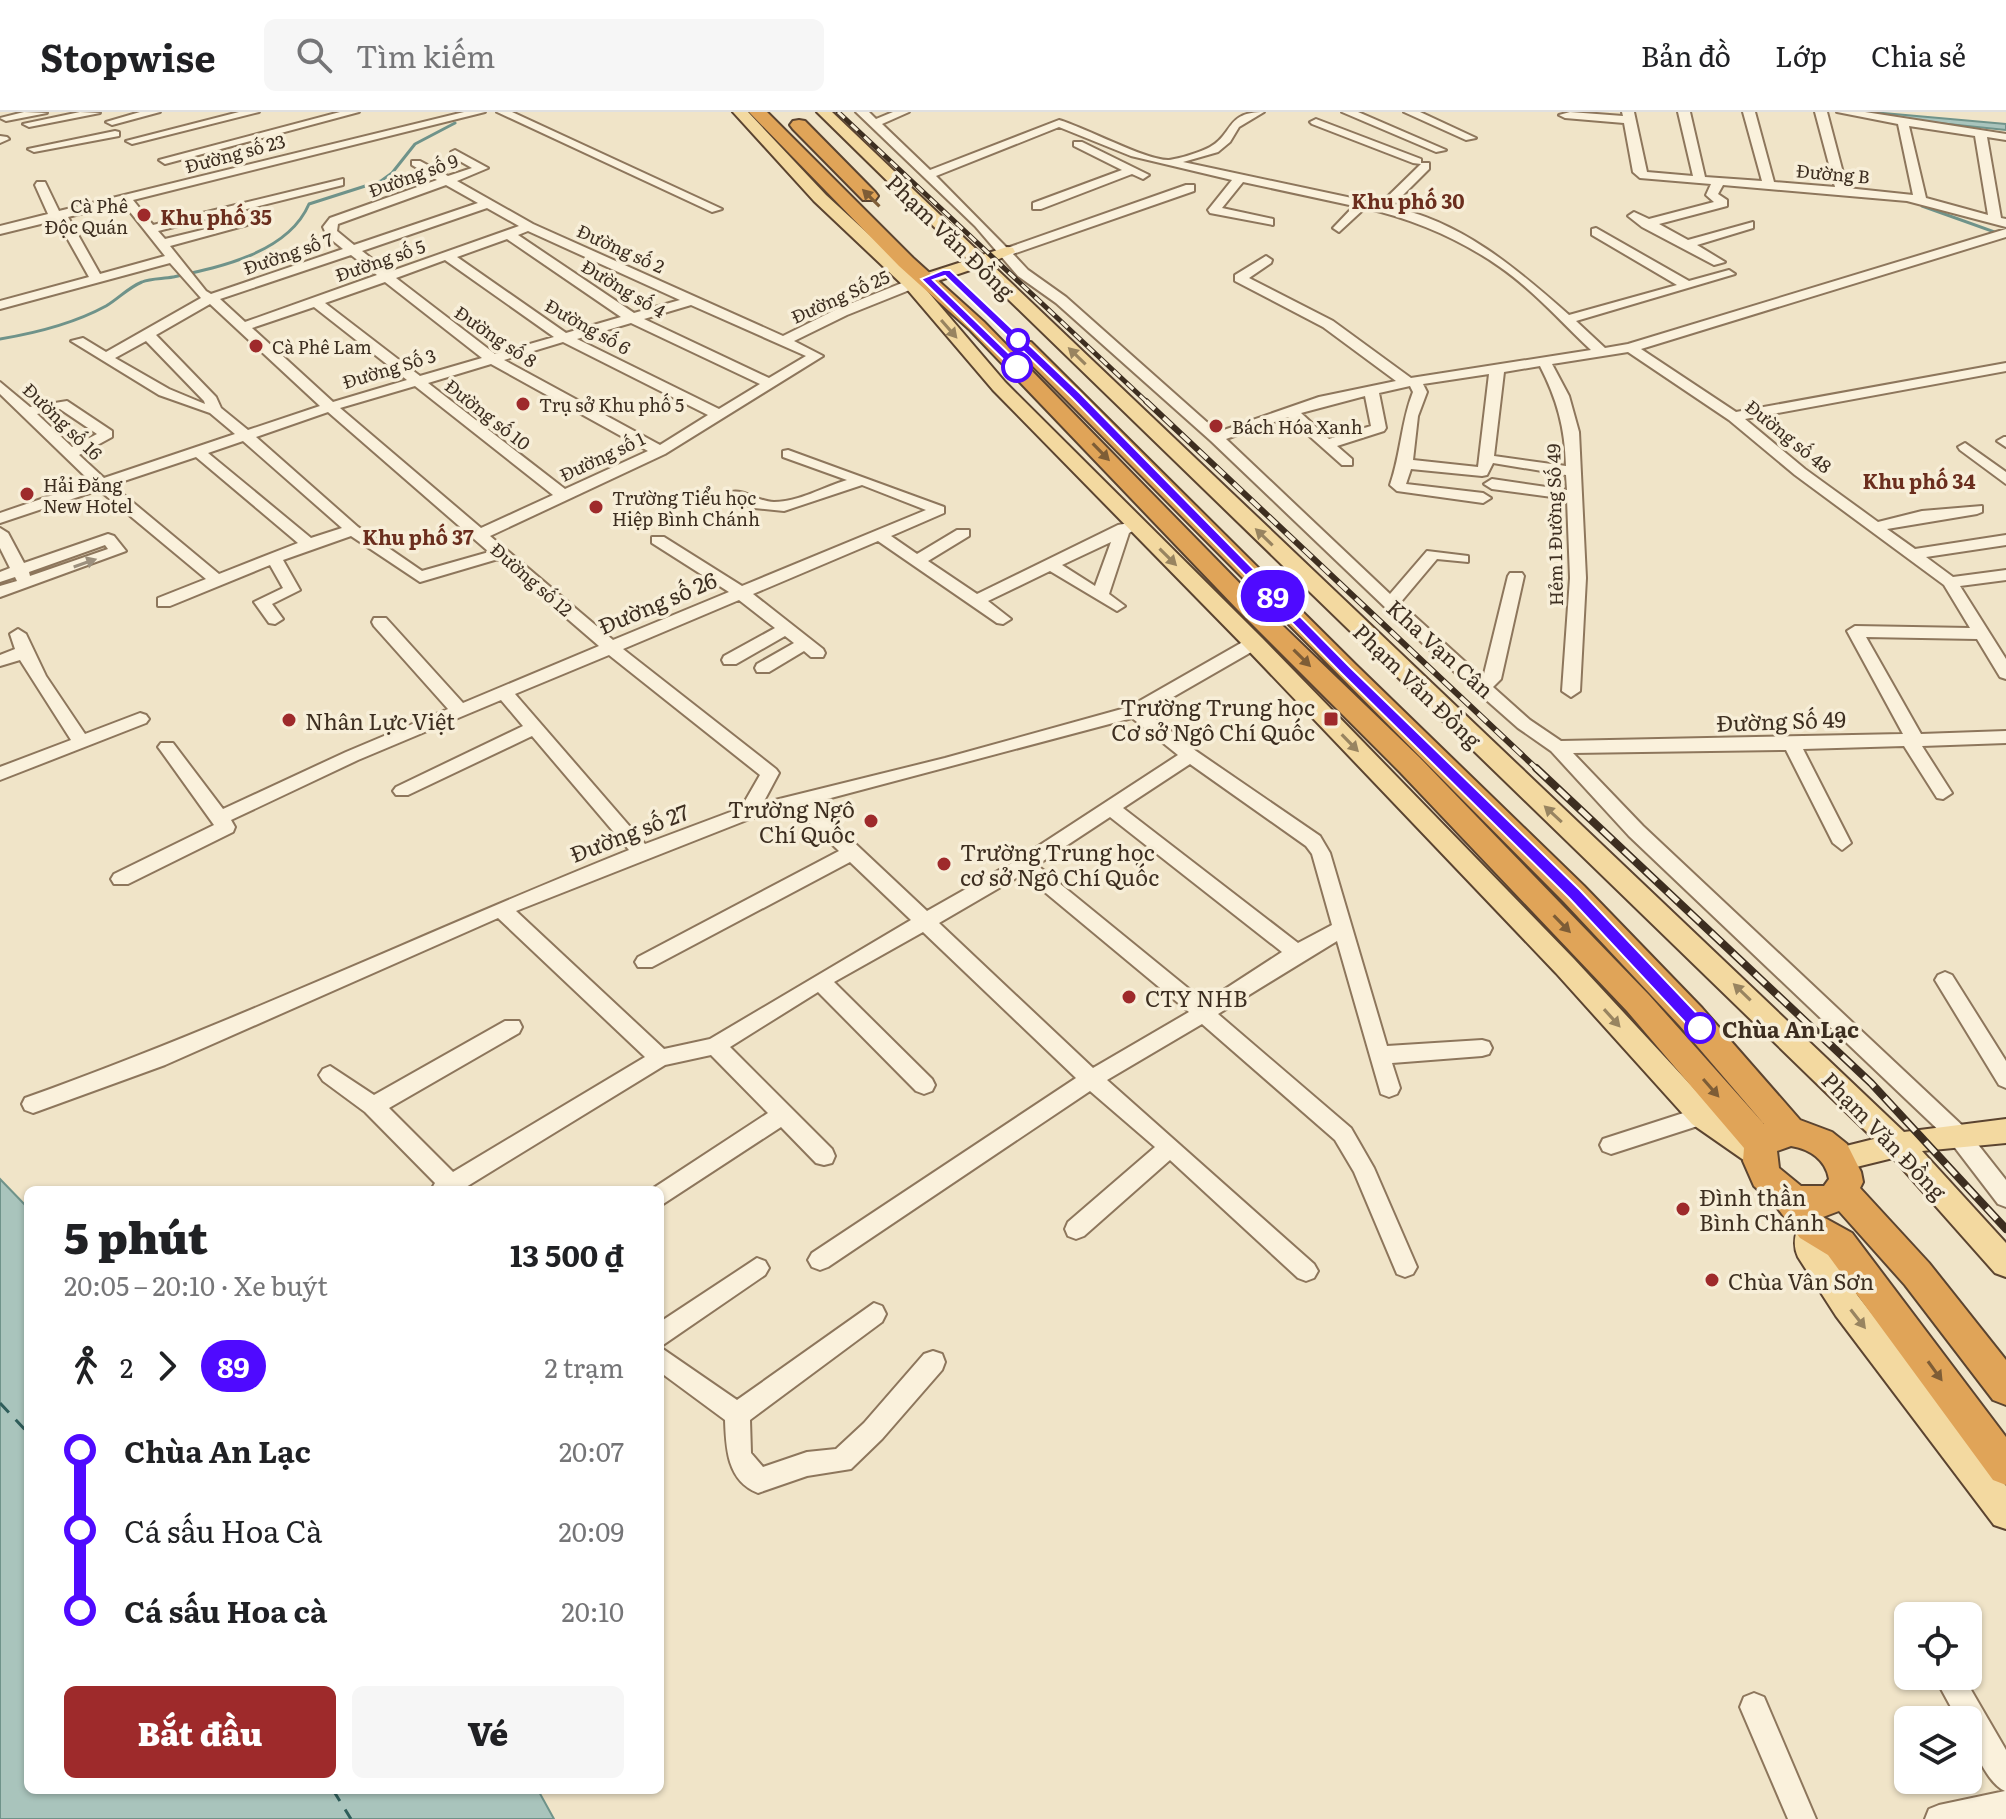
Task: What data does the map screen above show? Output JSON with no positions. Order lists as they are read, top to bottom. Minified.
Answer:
{"streets":{"highway":["Phạm Văn Đồng"],"street":["Đường số 23","Đường B","Đường số 9","Đường số 2","Đường số 7","Đường số 5","Đường số 4","Đường Số 25","Đường số 6","Đường số 8","Đường Số 3","Đường số 10","Đường số 16","Đường số 48","Đường số 1","Hẻm 1 Đường Số 49","Đường số 12","Đường số 26","Kha Vạn Cân","Đường Số 49","Đường số 27"]},"crossings":[["Đường số 9","Đường số 2"],["Đường số 9","Đường số 8"],["Đường số 2","Đường số 7"],["Đường số 2","Đường số 5"],["Đường số 2","Đường Số 25"],["Đường số 2","Đường Số 3"],["Đường số 2","Đường số 1"],["Đường số 7","Đường số 8"],["Đường số 7","Đường số 12"],["Đường số 5","Đường số 4"],["Đường số 5","Đường số 6"],["Đường số 5","Đường số 8"],["Đường số 5","Đường số 10"],["Đường số 5","Đường số 12"],["Đường số 4","Đường Số 3"],["Đường số 4","Đường số 1"],["Đường số 6","Đường Số 3"],["Đường số 6","Đường số 1"],["Đường số 8","Đường Số 3"],["Đường số 8","Đường số 1"],["Đường Số 3","Đường số 10"],["Đường Số 3","Đường số 16"],["Đường Số 3","Đường số 12"],["Đường số 10","Đường số 1"],["Đường số 1","Đường số 12"],["Đường số 12","Đường số 26"],["Đường số 12","Đường số 27"],["Kha Vạn Cân","Đường Số 49"]],"districts":["Khu phố 30","Khu phố 35","Khu phố 34","Khu phố 37"],"places":{"other":["Cà Phê Độc Quán","Cà Phê Lam","Trụ sở Khu phố 5","Bách Hóa Xanh","Hải Đăng New Hotel","Trường Tiểu học Hiệp Bình Chánh","Nhân Lực Việt","Trường Ngô Chí Quốc","Trường Trung học cơ sở Ngô Chí Quốc","CTY NHB","Chùa An Lạc","Đình thần Bình Chánh","Chùa Vân Sơn"],"transit":["Trường Trung học Cơ sở Ngô Chí Quốc"]},"lines":["bus line 89"],"page":{"header":"Stopwise","search":"Tìm kiếm","nav":["Bản đồ","Lớp","Chia sẻ"],"on_map":"89","heading":["5 phút","20:05 – 20:10 · Xe buýt","13 500 ₫"],"legs":["2","89","2 trạm"],"list":[{"name":"Chùa An Lạc","value":"20:07"},{"name":"Cá sấu Hoa Cà","value":"20:09"},{"name":"Cá sấu Hoa cà","value":"20:10"}],"buttons":["Bắt đầu","Vé"]}}
